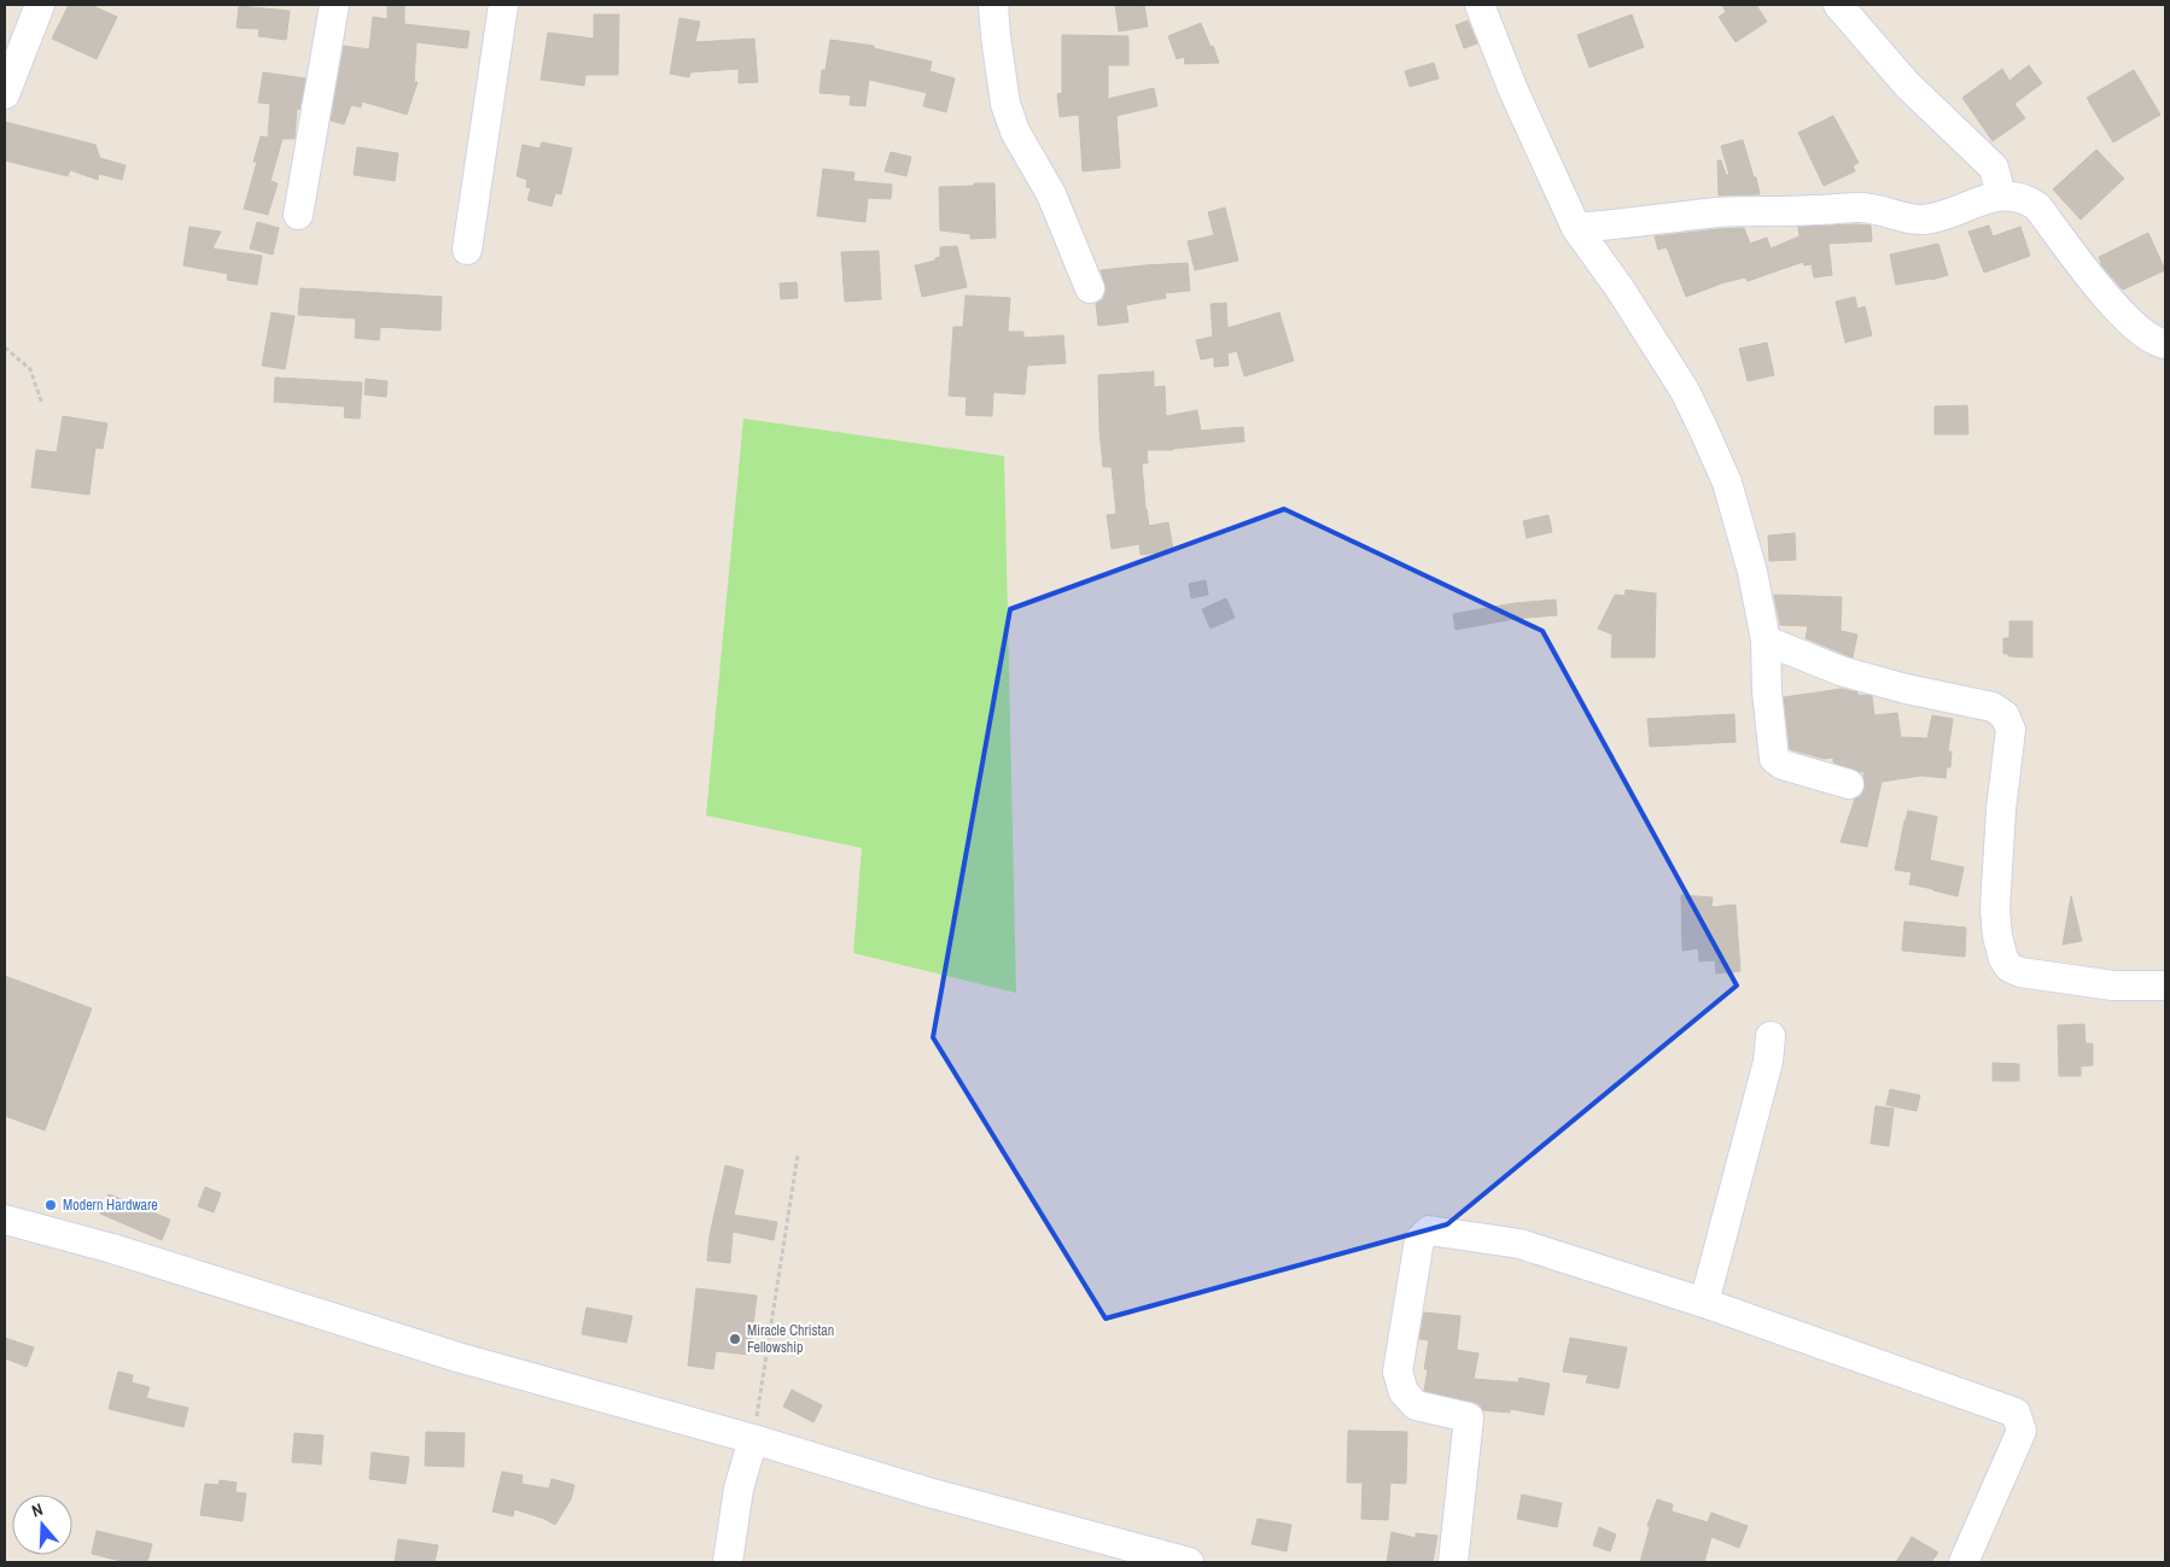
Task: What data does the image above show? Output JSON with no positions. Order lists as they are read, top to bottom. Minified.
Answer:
{"places":["Modern Hardware","Miracle Christan Fellowship"],"north":"top"}
